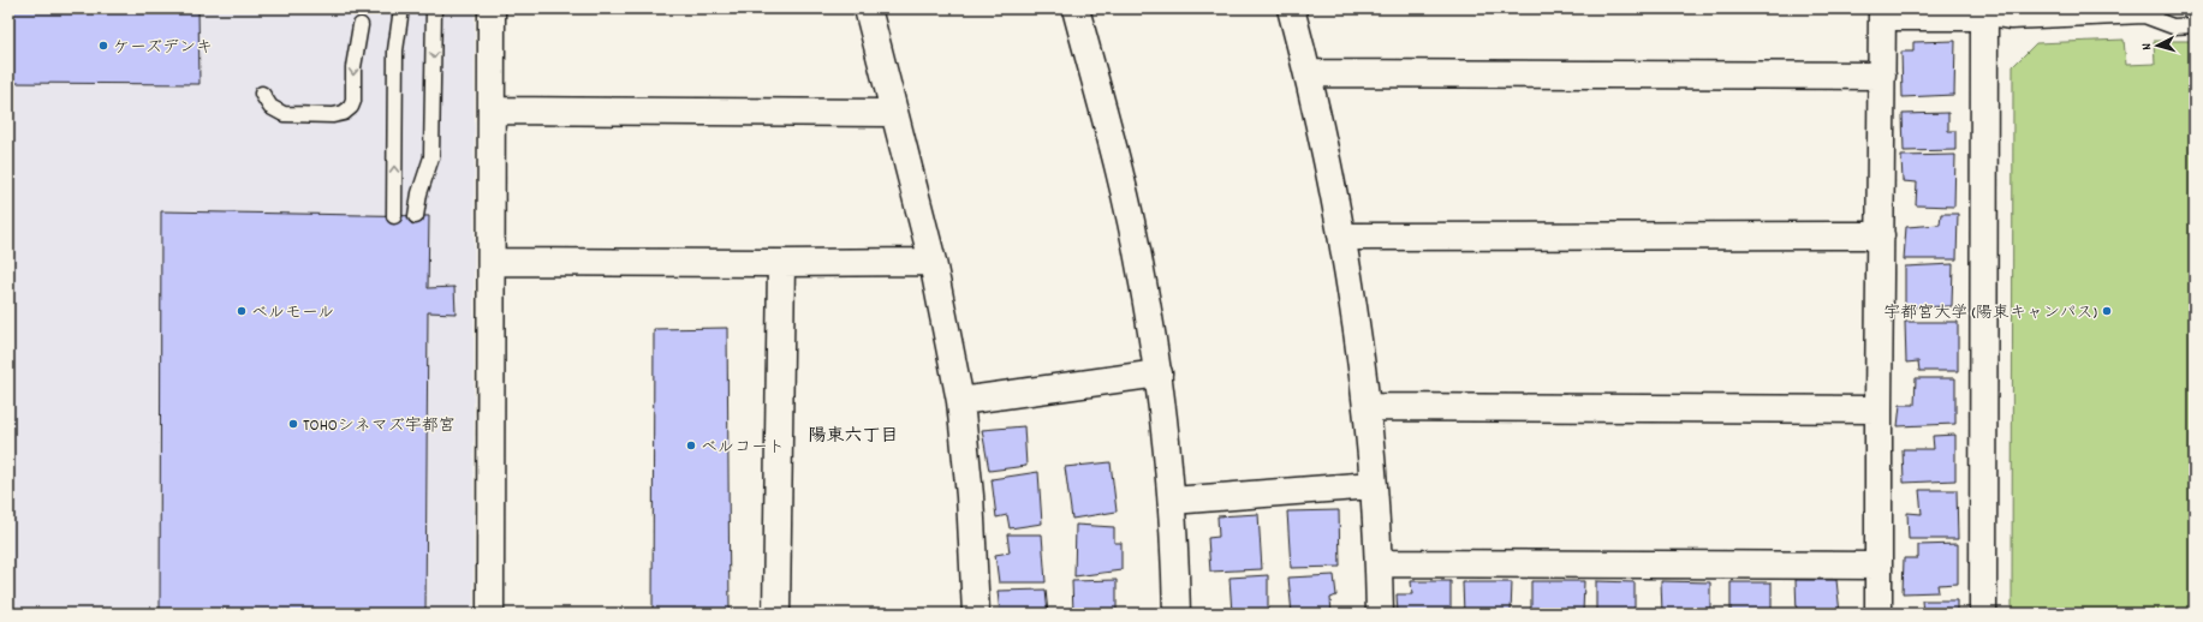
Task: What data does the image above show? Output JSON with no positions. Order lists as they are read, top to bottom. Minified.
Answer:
{"districts":["陽東六丁目"],"places":["ケーズデンキ","ベルモール","宇都宮大学 (陽東キャンパス)","TOHOシネマズ宇都宮","ベルコート"],"north":"left"}
